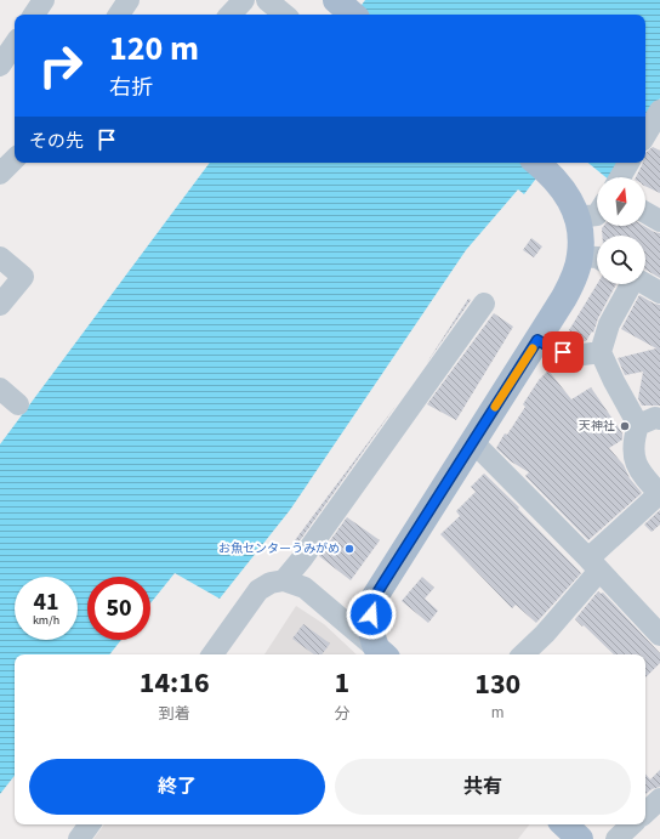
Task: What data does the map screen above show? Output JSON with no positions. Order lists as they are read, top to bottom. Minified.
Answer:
{"places":["天神社","お魚センターうみがめ"],"north":"top","page":{"turn":["120 m","右折"],"then":"その先","speed":"41 km/h","limit":"50","eta":["14:16","到着","1","分","130","m"],"buttons":["終了","共有"]}}
